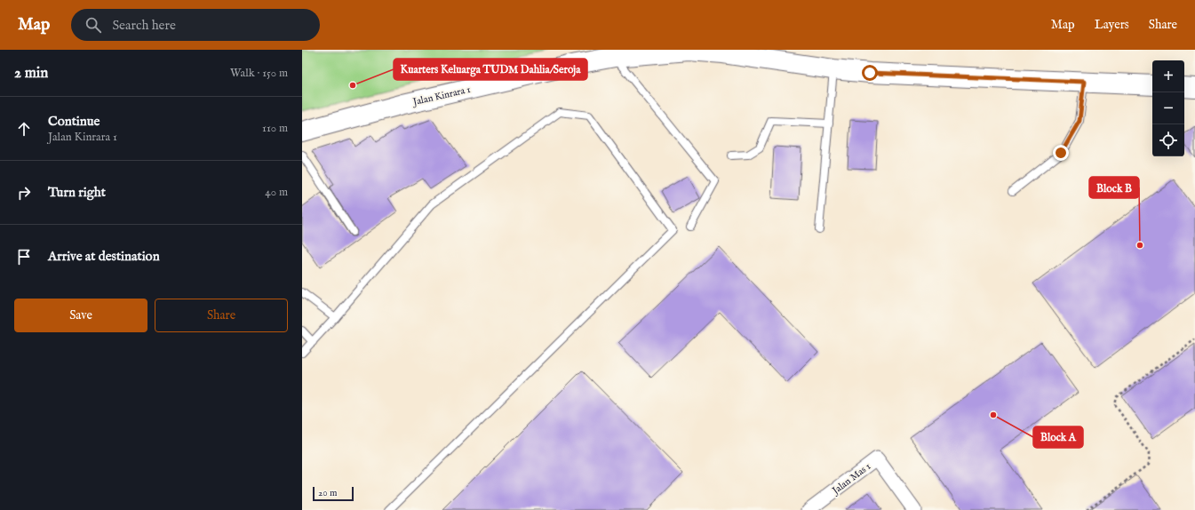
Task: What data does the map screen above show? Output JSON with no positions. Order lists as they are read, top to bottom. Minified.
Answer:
{"streets":{"street":["Jalan Kinrara 1","Jalan Mas 1"]},"places":["Kuarters Keluarga TUDM Dahlia/Seroja","Block B","Block A"],"scale_bar":"20 m","page":{"header":"Map","search":"Search here","nav":["Map","Layers","Share"],"heading":["2 min","Walk · 150 m"],"map_buttons":["+","−"],"list":[["Continue","Jalan Kinrara 1","110 m"],["Turn right","40 m"],"Arrive at destination"],"buttons":["Save","Share"],"scale":"20 m"}}
